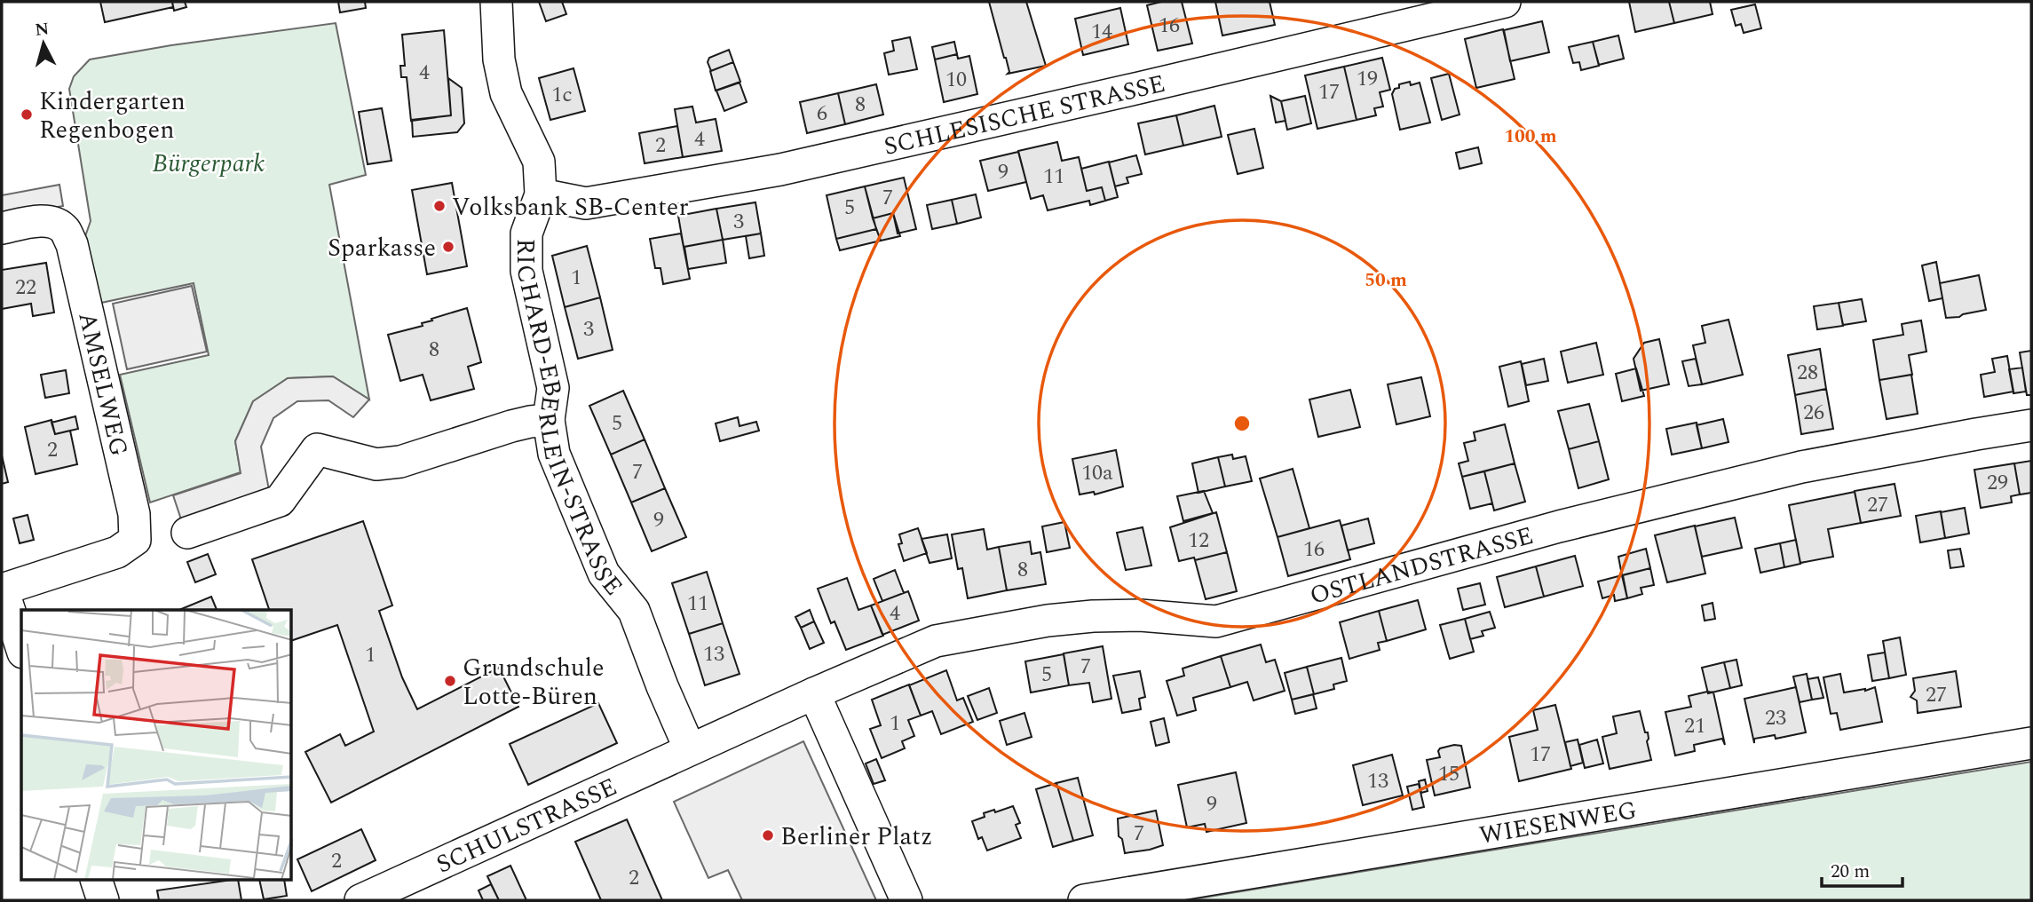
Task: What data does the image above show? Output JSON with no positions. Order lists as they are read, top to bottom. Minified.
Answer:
{"streets":{"street":["SCHLESISCHE STRASSE","AMSELWEG","RICHARD-EBERLEIN-STRASSE","OSTLANDSTRASSE","WIESENWEG","SCHULSTRASSE"]},"crossings":[["SCHLESISCHE STRASSE","RICHARD-EBERLEIN-STRASSE"],["RICHARD-EBERLEIN-STRASSE","SCHULSTRASSE"]],"parks":["Bürgerpark"],"places":["Kindergarten Regenbogen","Volksbank SB-Center","Sparkasse","Grundschule Lotte-Büren","Berliner Platz"],"house_numbers":["16","14","4","19","10","17","1c","8","6","4","2","9","11","7","5","3","1","22","3","8","28","26","5","2","7","10a","29","27","9","12","16","8","11","4","13","1","7","5","27","23","1","21","17","15","13","9","7","2","2"],"scale_bar":"20 m","north":"top","rings":["100 m","50 m"]}
